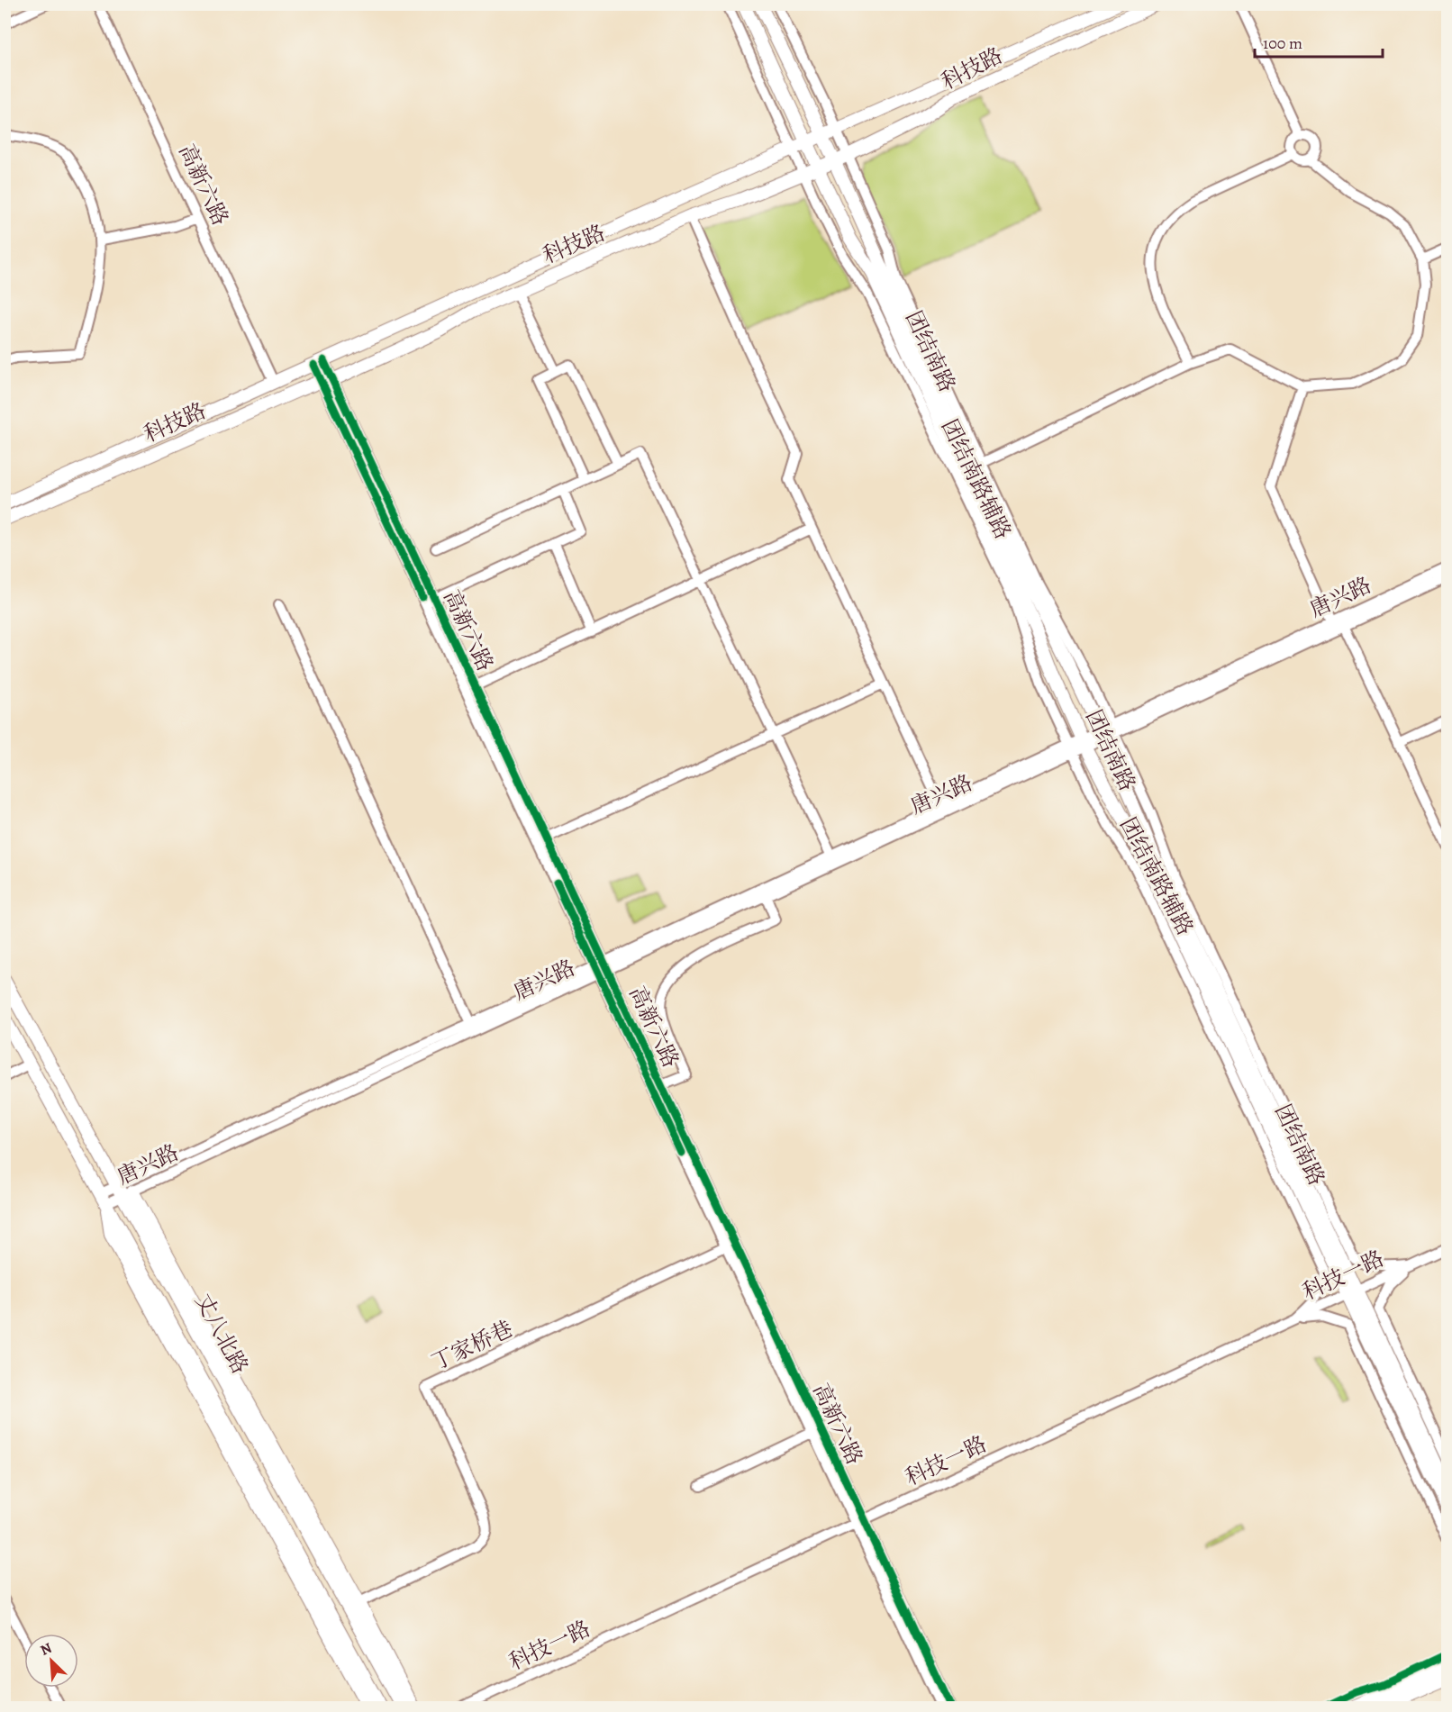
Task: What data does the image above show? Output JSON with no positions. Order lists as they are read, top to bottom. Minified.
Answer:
{"streets":{"main road":["科技路","团结南路","丈八北路"],"street":["高新六路","团结南路辅路","唐兴路","科技一路","丁家桥巷"]},"crossings":[["科技路","高新六路"],["科技路","团结南路"],["科技路","团结南路辅路"],["高新六路","唐兴路"],["高新六路","科技一路"],["高新六路","丁家桥巷"],["团结南路","团结南路辅路"],["团结南路","唐兴路"],["团结南路","科技一路"],["团结南路辅路","唐兴路"],["团结南路辅路","科技一路"],["唐兴路","丈八北路"],["丈八北路","丁家桥巷"]],"scale_bar":"100 m","north":"top left"}
